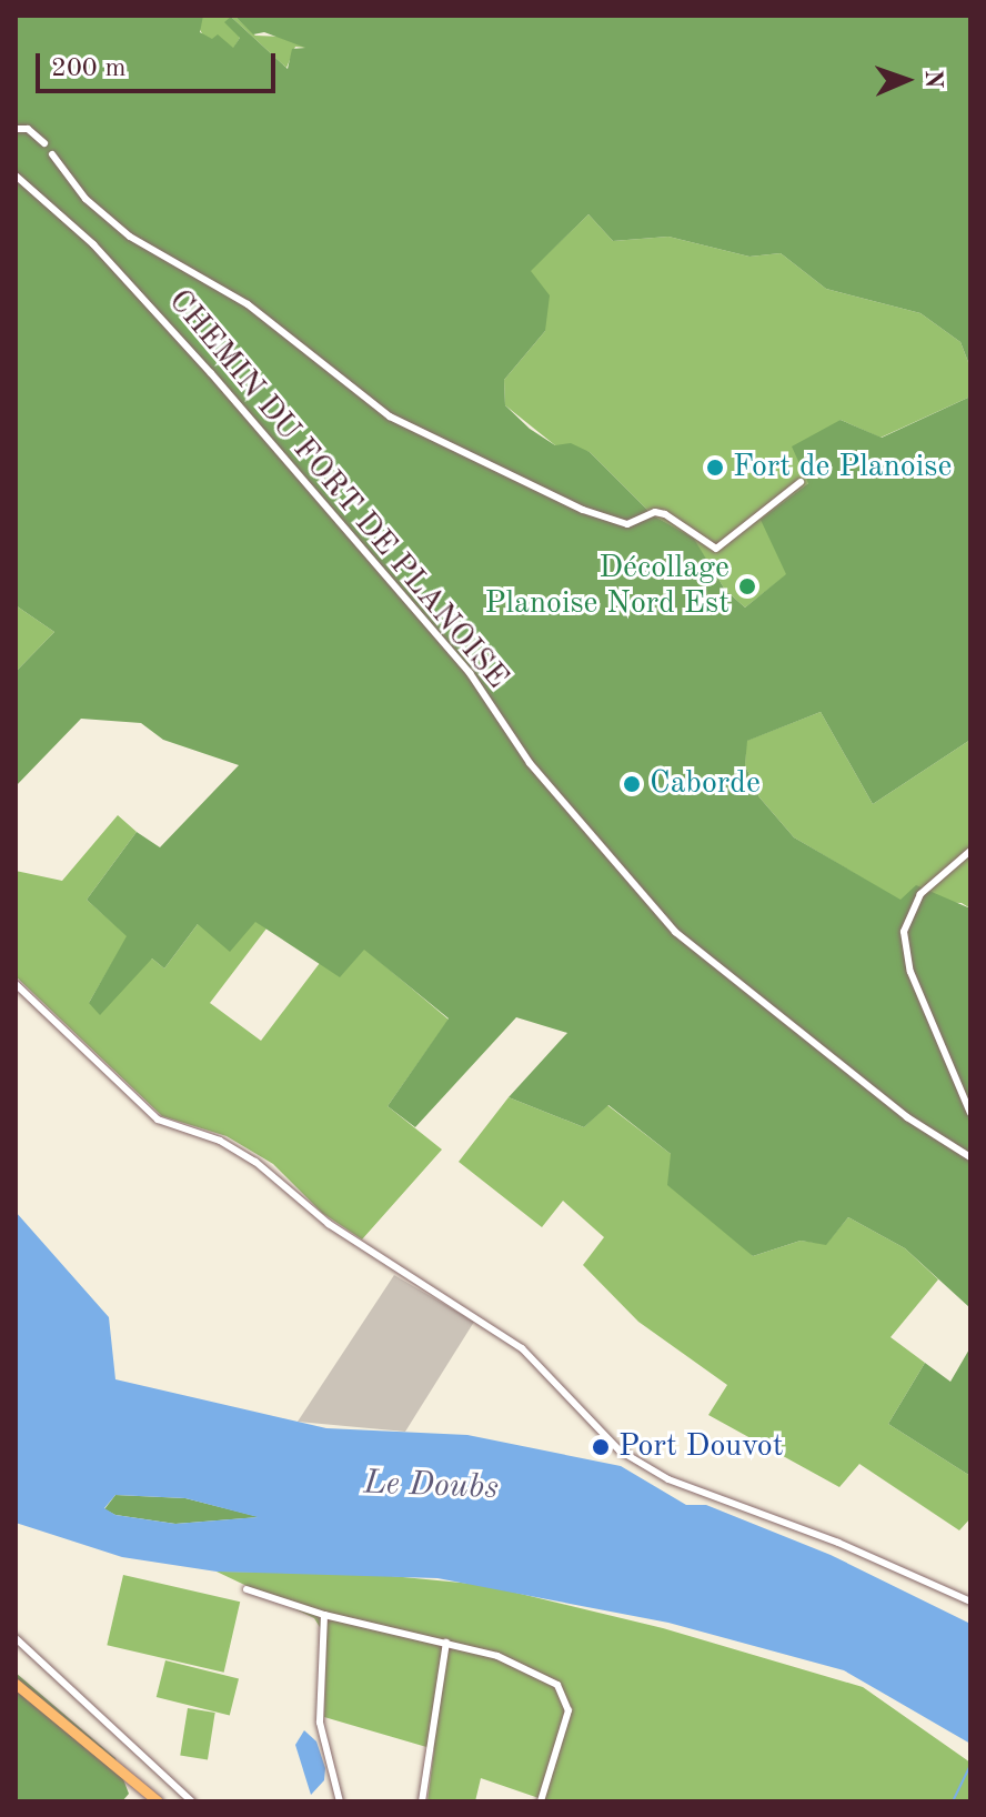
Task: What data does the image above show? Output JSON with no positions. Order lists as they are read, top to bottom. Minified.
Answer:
{"streets":{"street":["CHEMIN DU FORT DE PLANOISE"]},"water":["Le Doubs"],"places":["Fort de Planoise","Décollage Planoise Nord Est","Caborde","Port Douvot"],"scale_bar":"200 m","north":"right"}
